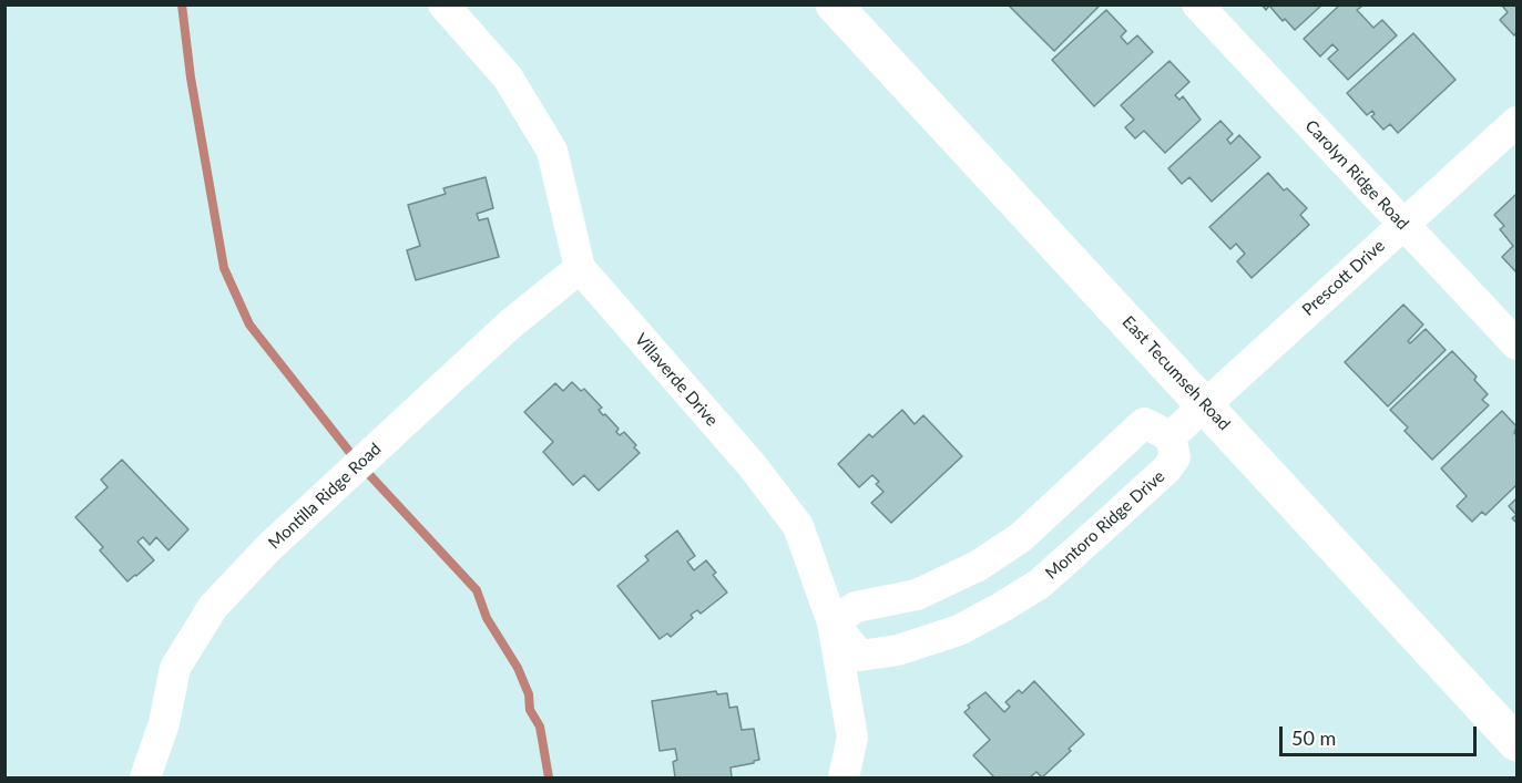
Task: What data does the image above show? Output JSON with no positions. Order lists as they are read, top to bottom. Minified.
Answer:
{"streets":{"main road":["East Tecumseh Road"],"street":["Carolyn Ridge Road","Prescott Drive","Villaverde Drive","Montilla Ridge Road","Montoro Ridge Drive"]},"crossings":[["Carolyn Ridge Road","Prescott Drive"],["Prescott Drive","East Tecumseh Road"],["Prescott Drive","Montoro Ridge Drive"],["Villaverde Drive","Montilla Ridge Road"],["Villaverde Drive","Montoro Ridge Drive"]],"scale_bar":"50 m"}
